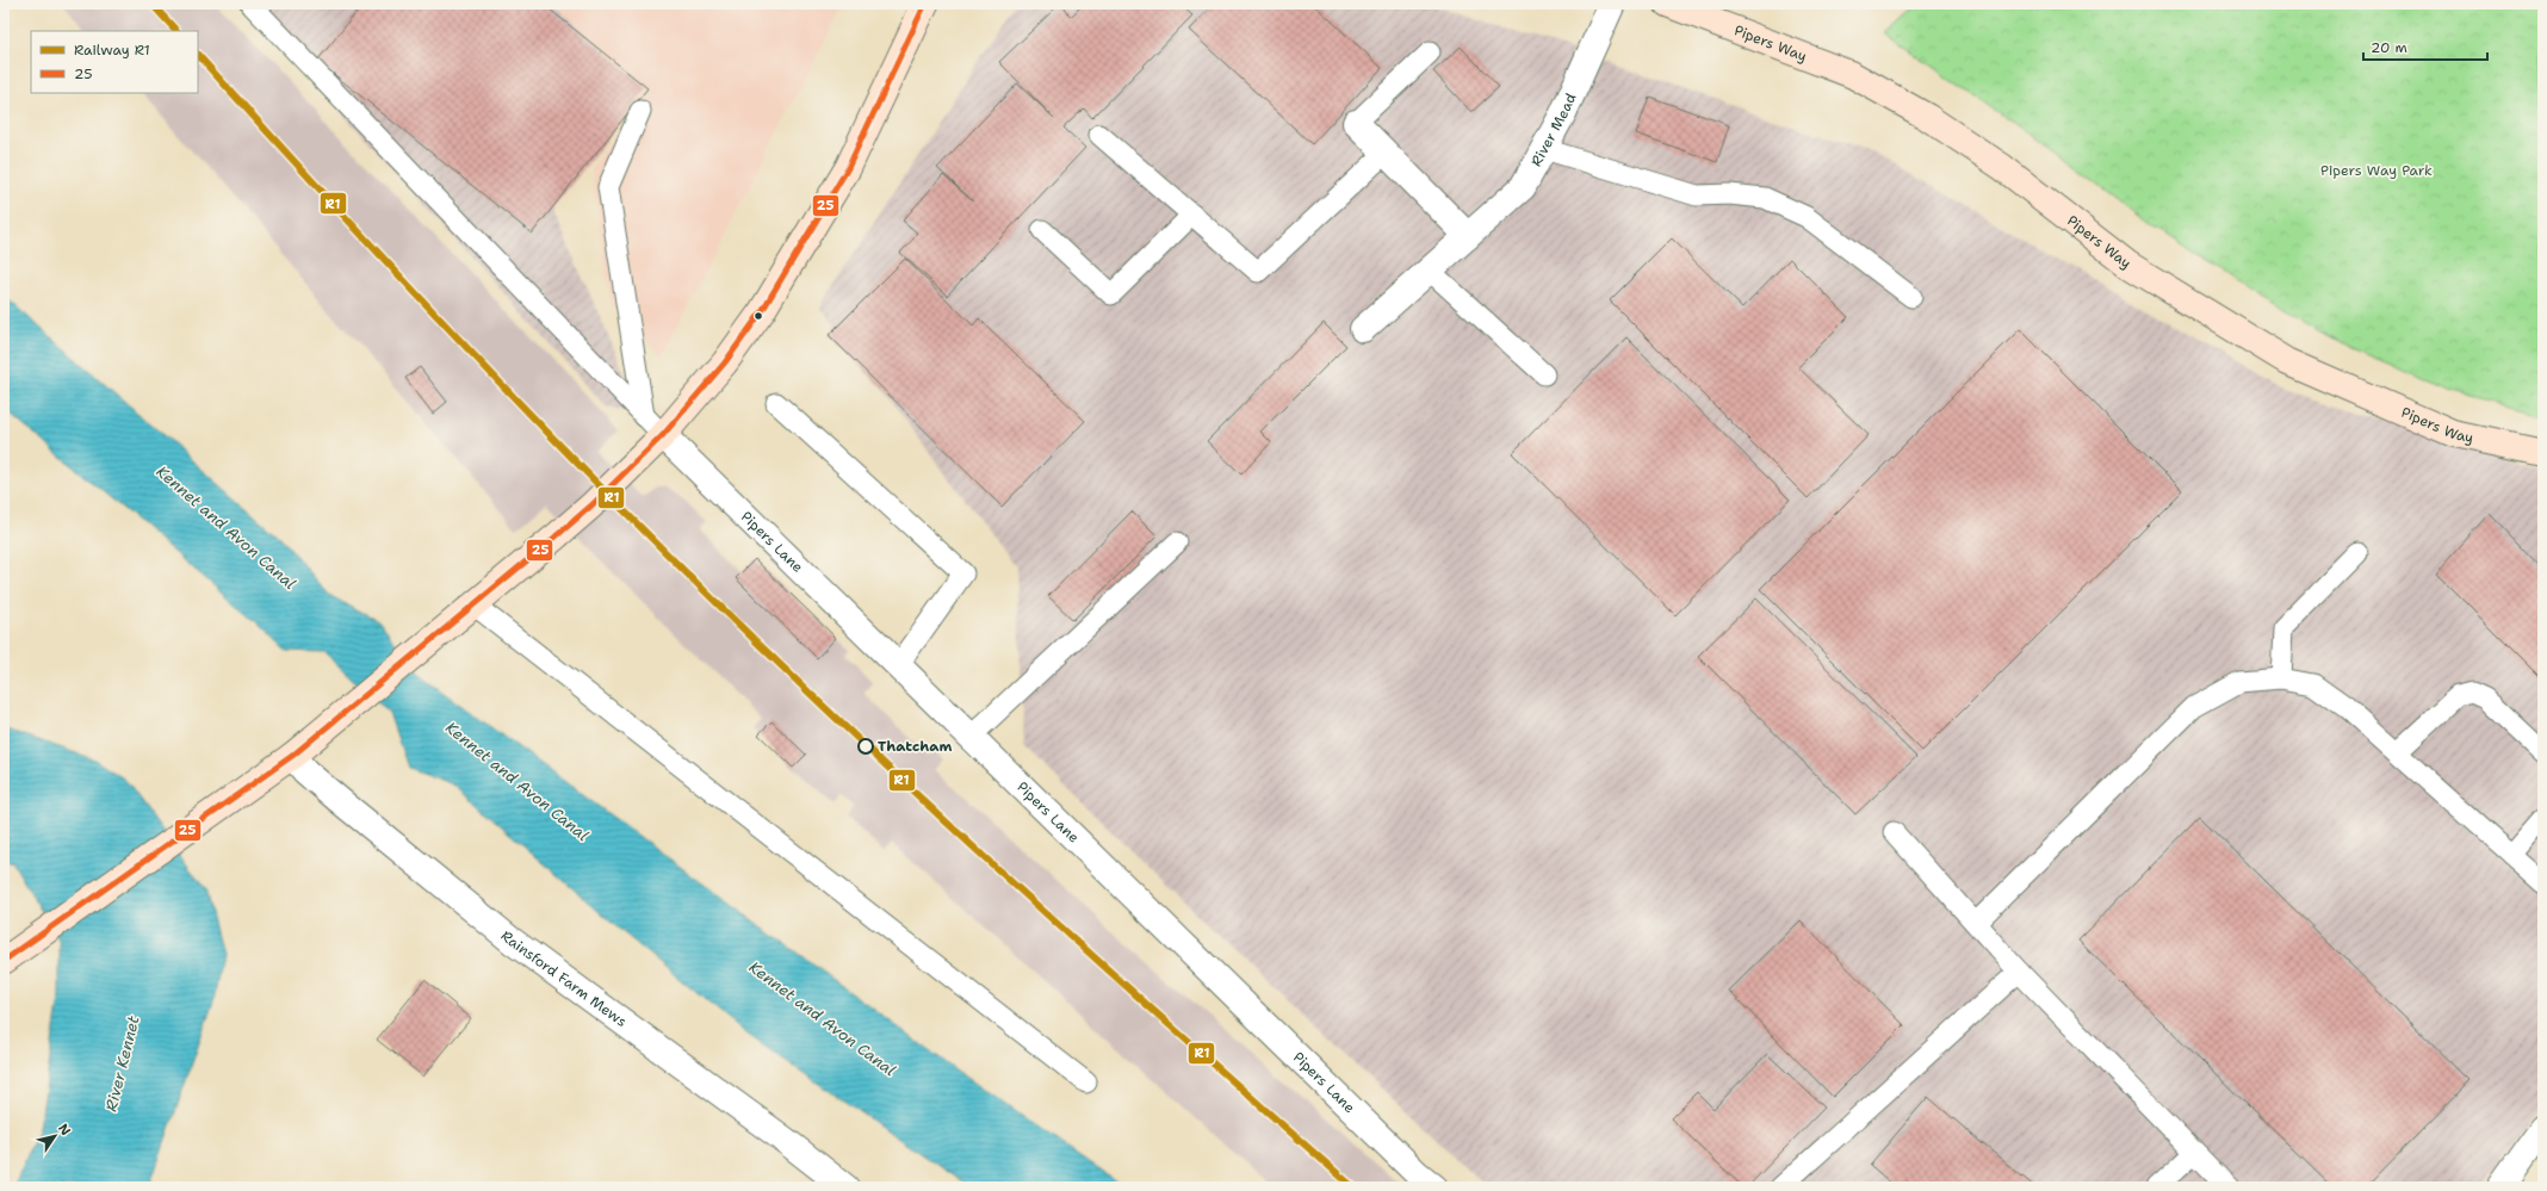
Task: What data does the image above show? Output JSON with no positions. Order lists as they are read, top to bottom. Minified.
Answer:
{"streets":{"street":["Pipers Way","River Mead","Pipers Lane","Rainsford Farm Mews"]},"water":["Kennet and Avon Canal","River Kennet"],"parks":["Pipers Way Park"],"places":["Thatcham"],"lines":["rail line R1","transit line 25"],"legend":["Railway R1","25"],"scale_bar":"20 m","north":"top right"}
